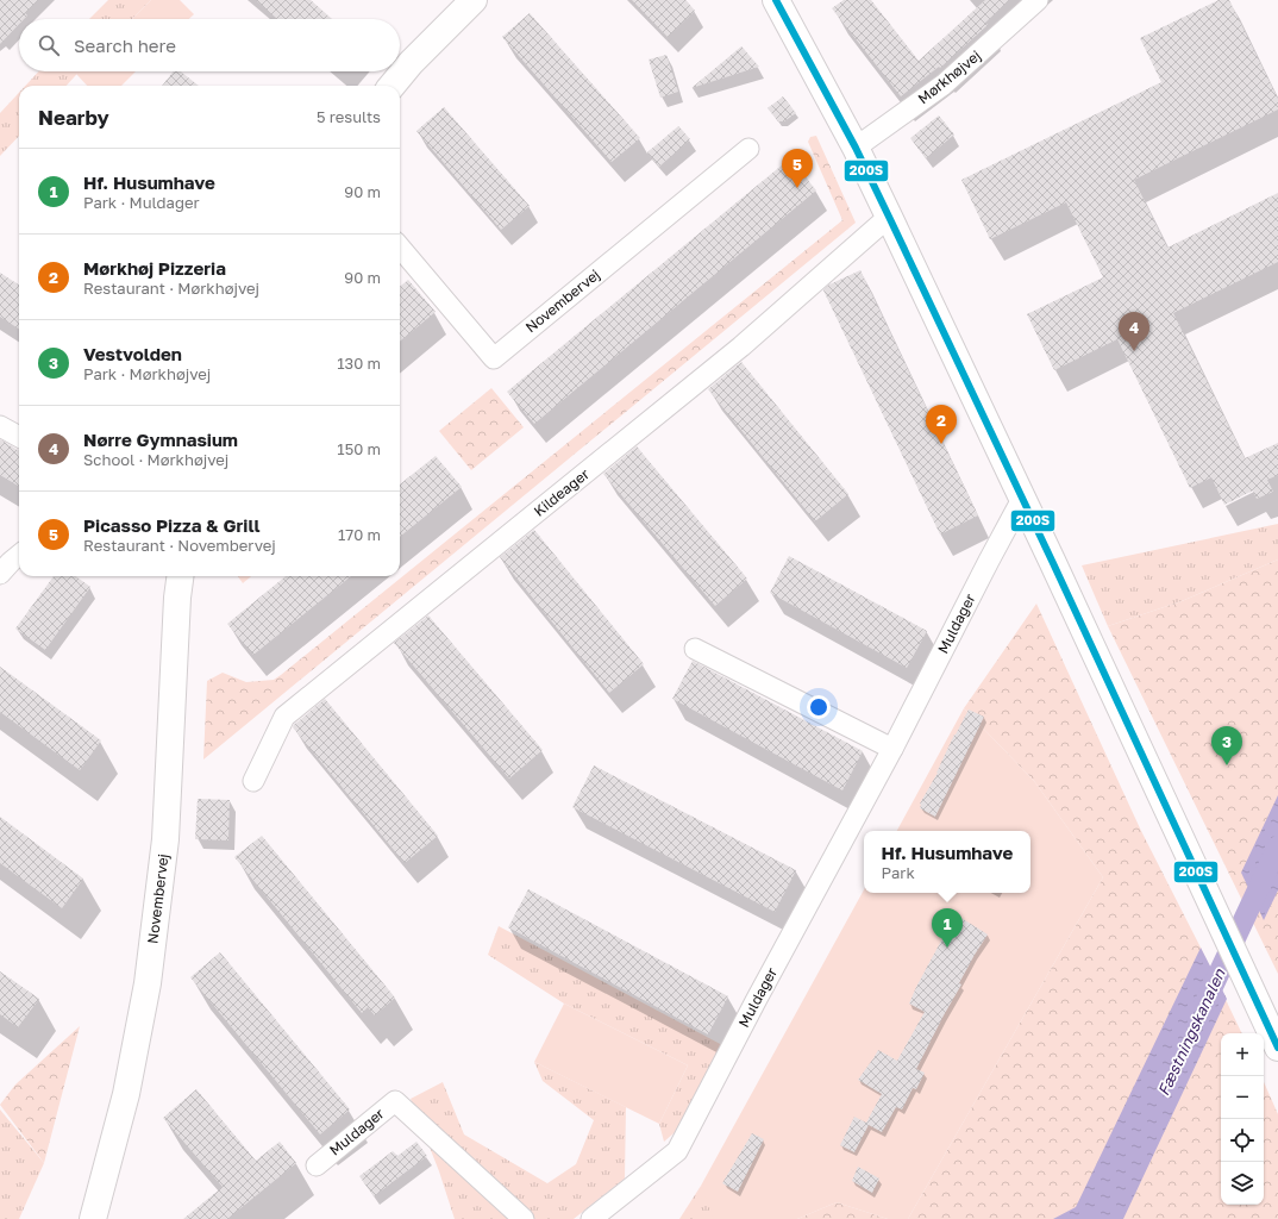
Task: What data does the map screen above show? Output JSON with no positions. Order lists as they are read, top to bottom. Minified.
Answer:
{"streets":{"street":["Mørkhøjvej","Novembervej","Kildeager","Muldager"]},"water":["Fæstningskanalen"],"lines":["transit line 200S"],"page":{"search":"Search here","heading":["Nearby","5 results"],"list":[{"mark":"1","name":"Hf. Husumhave","note":"Park · Muldager","value":"90 m"},{"mark":"2","name":"Mørkhøj Pizzeria","note":"Restaurant · Mørkhøjvej","value":"90 m"},{"mark":"3","name":"Vestvolden","note":"Park · Mørkhøjvej","value":"130 m"},{"mark":"4","name":"Nørre Gymnasium","note":"School · Mørkhøjvej","value":"150 m"},{"mark":"5","name":"Picasso Pizza & Grill","note":"Restaurant · Novembervej","value":"170 m"}],"pins":["5","4","2","3","1"],"popup":["Hf. Husumhave","Park"],"map_buttons":["+","−"]}}
